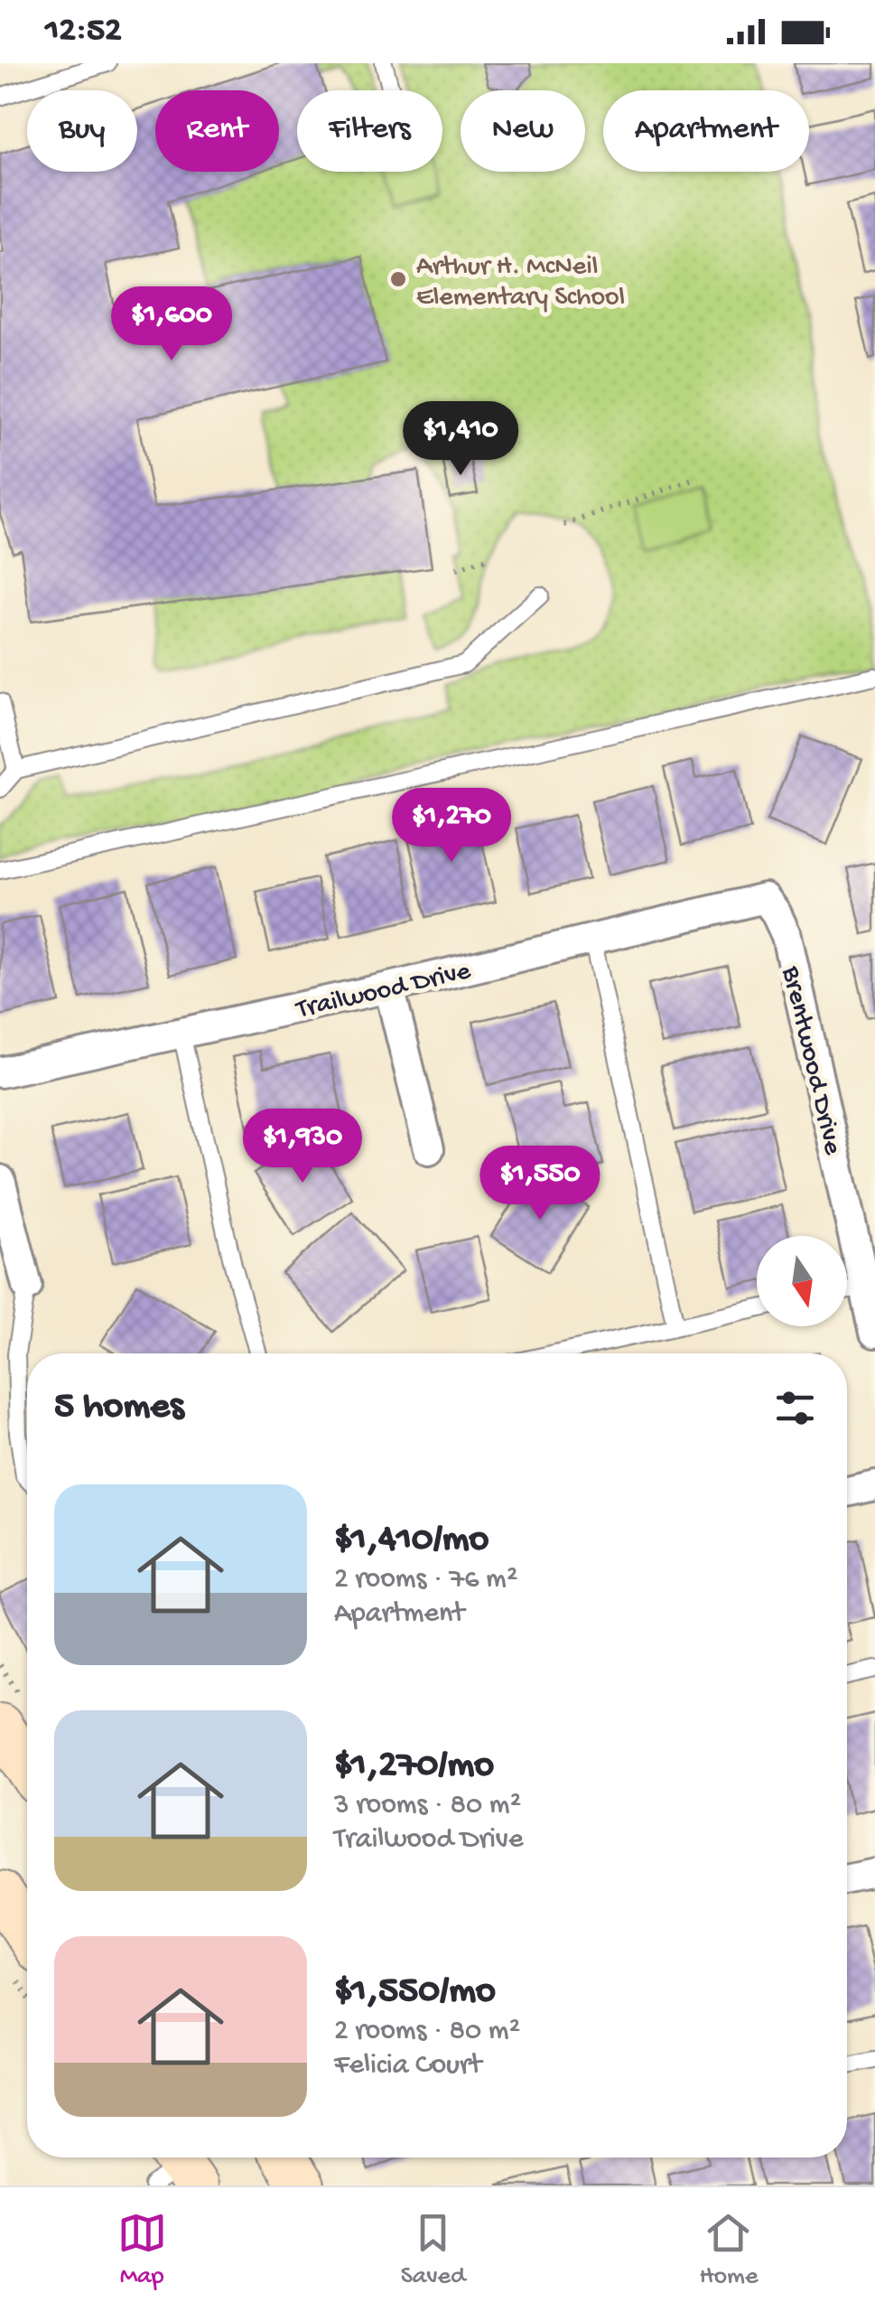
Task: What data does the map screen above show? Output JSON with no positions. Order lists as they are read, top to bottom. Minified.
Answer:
{"streets":{"street":["Trailwood Drive","Brentwood Drive"]},"crossings":[["Trailwood Drive","Brentwood Drive"]],"places":["Arthur H. McNeil Elementary School"],"north":"bottom","page":{"status":"12:52","chip":["Buy","Rent","Filters","New","Apartment"],"price":["$1,600","$1,410","$1,270","$1,930","$1,550"],"heading":"5 homes","list":[{"name":"$1,410/mo","note":"2 rooms · 76 m² · Apartment"},{"name":"$1,270/mo","note":"3 rooms · 80 m² · Trailwood Drive"},{"name":"$1,550/mo","note":"2 rooms · 80 m² · Felicia Court"}],"tabs":["Map","Saved","Home"]}}
